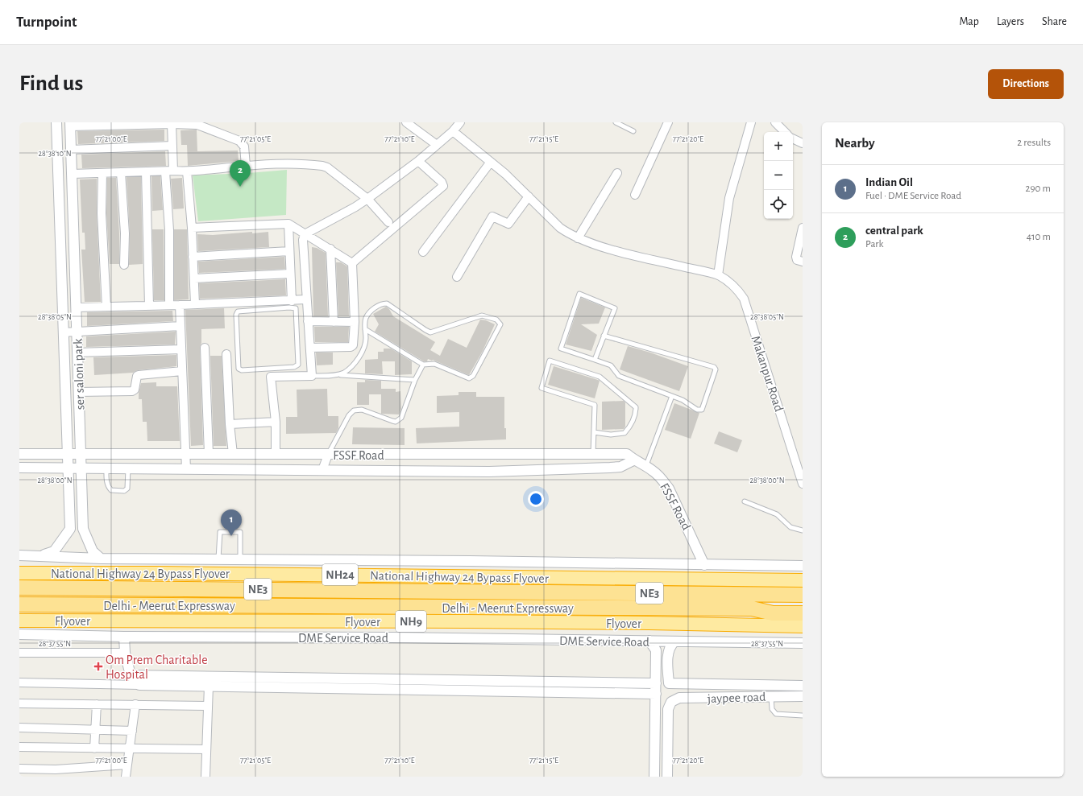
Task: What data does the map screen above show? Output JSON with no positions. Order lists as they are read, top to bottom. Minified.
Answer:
{"streets":{"highway":["National Highway 24 Bypass Flyover","NH24","NE3","Delhi - Meerut Expressway","Flyover","NH9"],"street":["Makanpur Road","ser saloni park","FSSF Road","DME Service Road","jaypee road"]},"crossings":[["ser saloni park","FSSF Road"]],"places":{"health":["Om Prem Charitable Hospital"]},"page":{"header":"Turnpoint","nav":["Map","Layers","Share"],"buttons":"Directions","title":"Find us","heading":["Nearby","2 results"],"map_buttons":["+","−"],"pins":["2","1"],"list":[{"mark":"1","name":"Indian Oil","note":"Fuel · DME Service Road","value":"290 m"},{"mark":"2","name":"central park","note":"Park","value":"410 m"}]},"coordinates":["77°21'00\"E","77°21'05\"E","77°21'10\"E","77°21'15\"E","77°21'20\"E","28°38'10\"N","28°38'05\"N","28°38'00\"N","28°37'55\"N"]}
